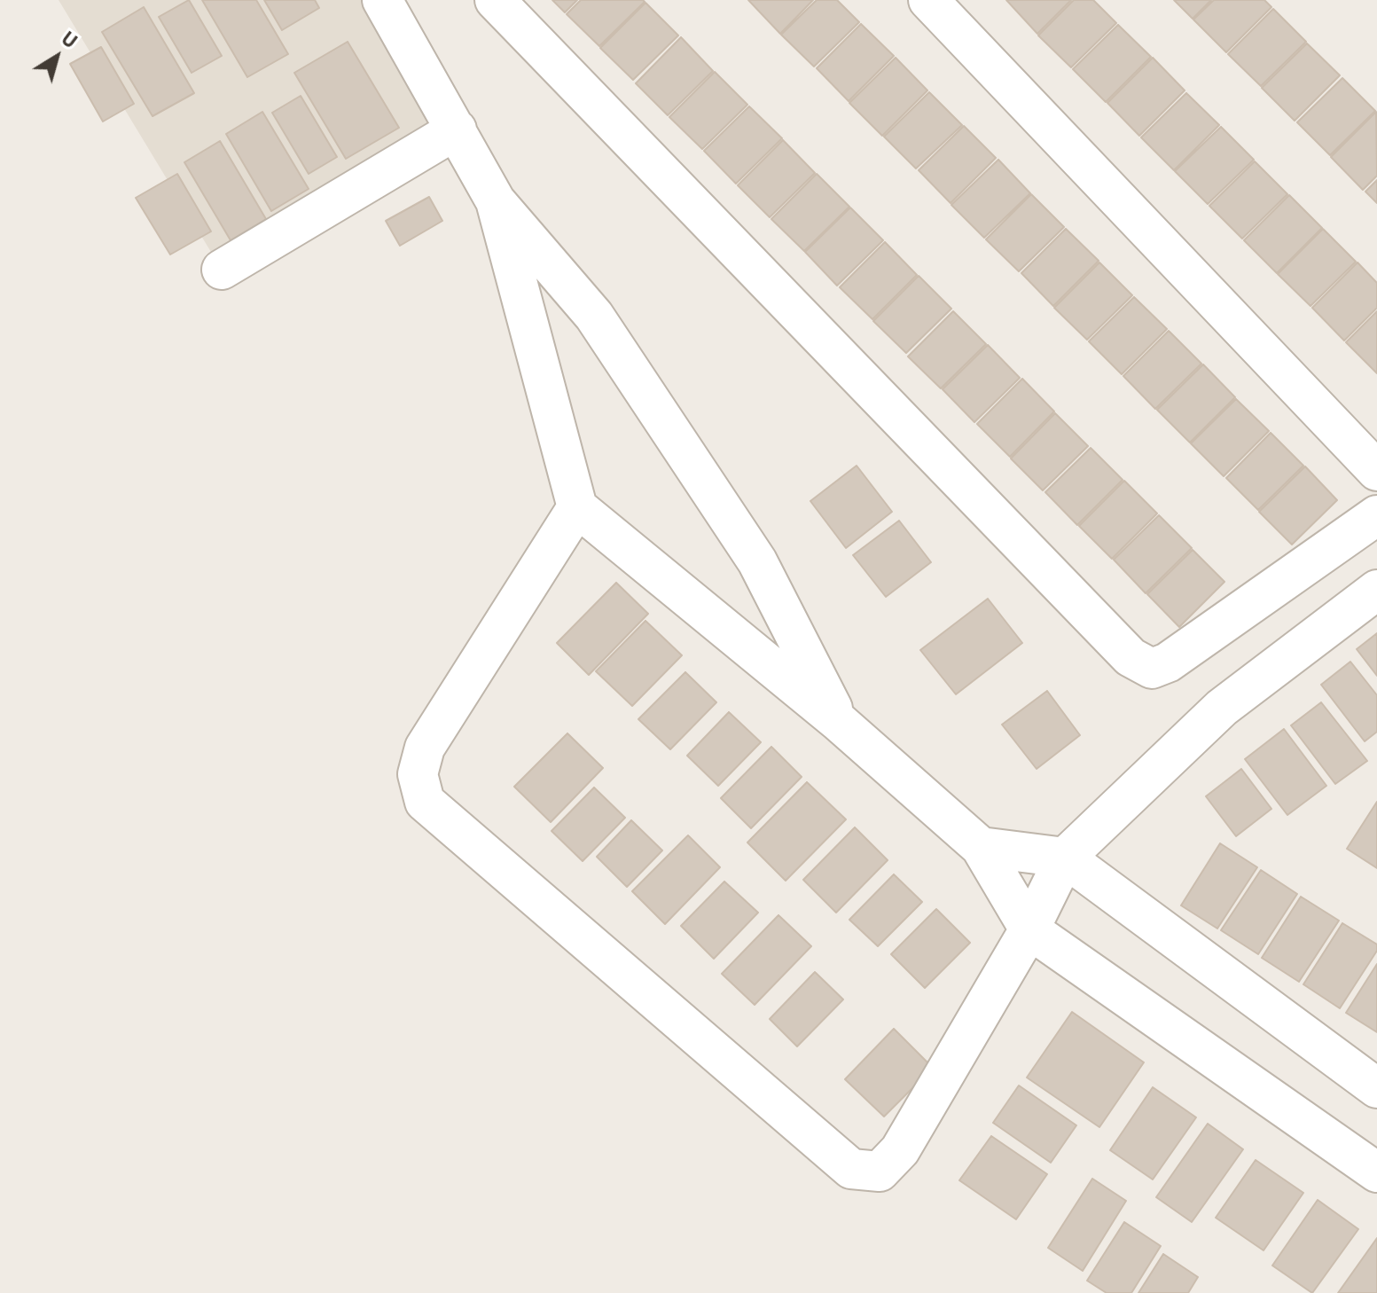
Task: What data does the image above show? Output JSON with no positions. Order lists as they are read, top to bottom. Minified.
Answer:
{"north":"top right"}
